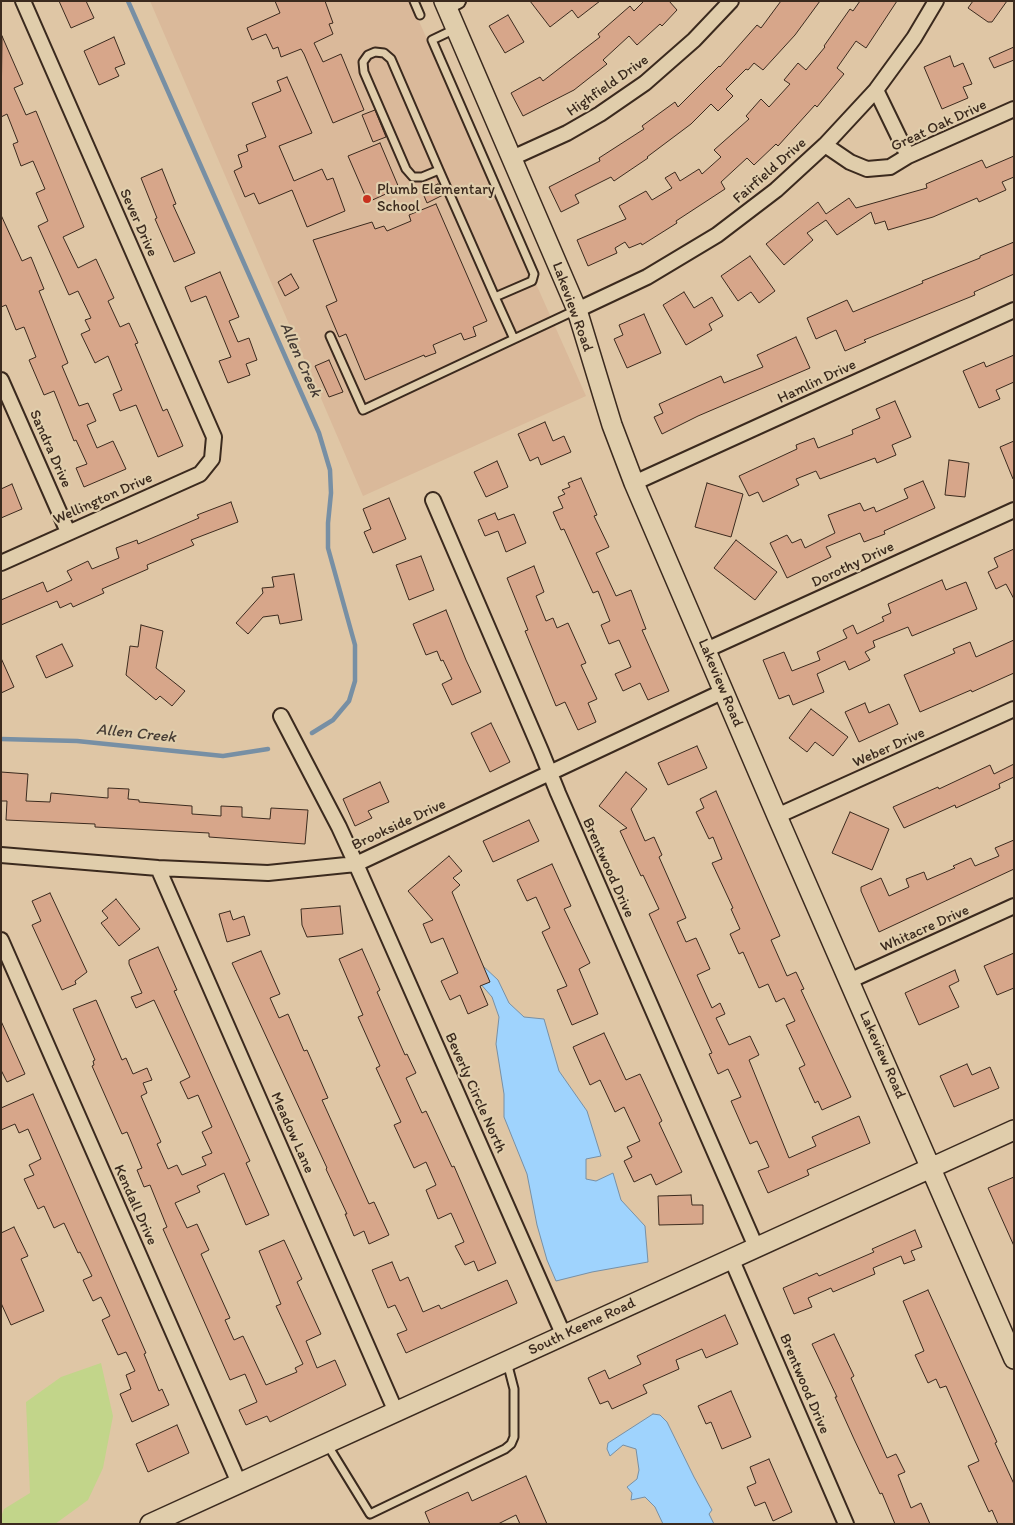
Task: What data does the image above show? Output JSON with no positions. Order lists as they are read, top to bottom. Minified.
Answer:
{"streets":{"street":["Highfield Drive","Great Oak Drive","Fairfield Drive","Sever Drive","Lakeview Road","Hamlin Drive","Sandra Drive","Wellington Drive","Dorothy Drive","Weber Drive","Brookside Drive","Brentwood Drive","Whitacre Drive","Beverly Circle North","Meadow Lane","Kendall Drive","South Keene Road"]},"crossings":[["Highfield Drive","Lakeview Road"],["Great Oak Drive","Fairfield Drive"],["Fairfield Drive","Lakeview Road"],["Sever Drive","Wellington Drive"],["Lakeview Road","Hamlin Drive"],["Lakeview Road","Dorothy Drive"],["Lakeview Road","Weber Drive"],["Lakeview Road","Brookside Drive"],["Lakeview Road","Whitacre Drive"],["Lakeview Road","South Keene Road"],["Sandra Drive","Wellington Drive"],["Brookside Drive","Brentwood Drive"],["Brookside Drive","Beverly Circle North"],["Brookside Drive","Meadow Lane"],["Brentwood Drive","South Keene Road"],["Beverly Circle North","South Keene Road"],["Meadow Lane","South Keene Road"],["Kendall Drive","South Keene Road"]],"water":["Allen Creek"],"places":["Plumb Elementary School"]}
